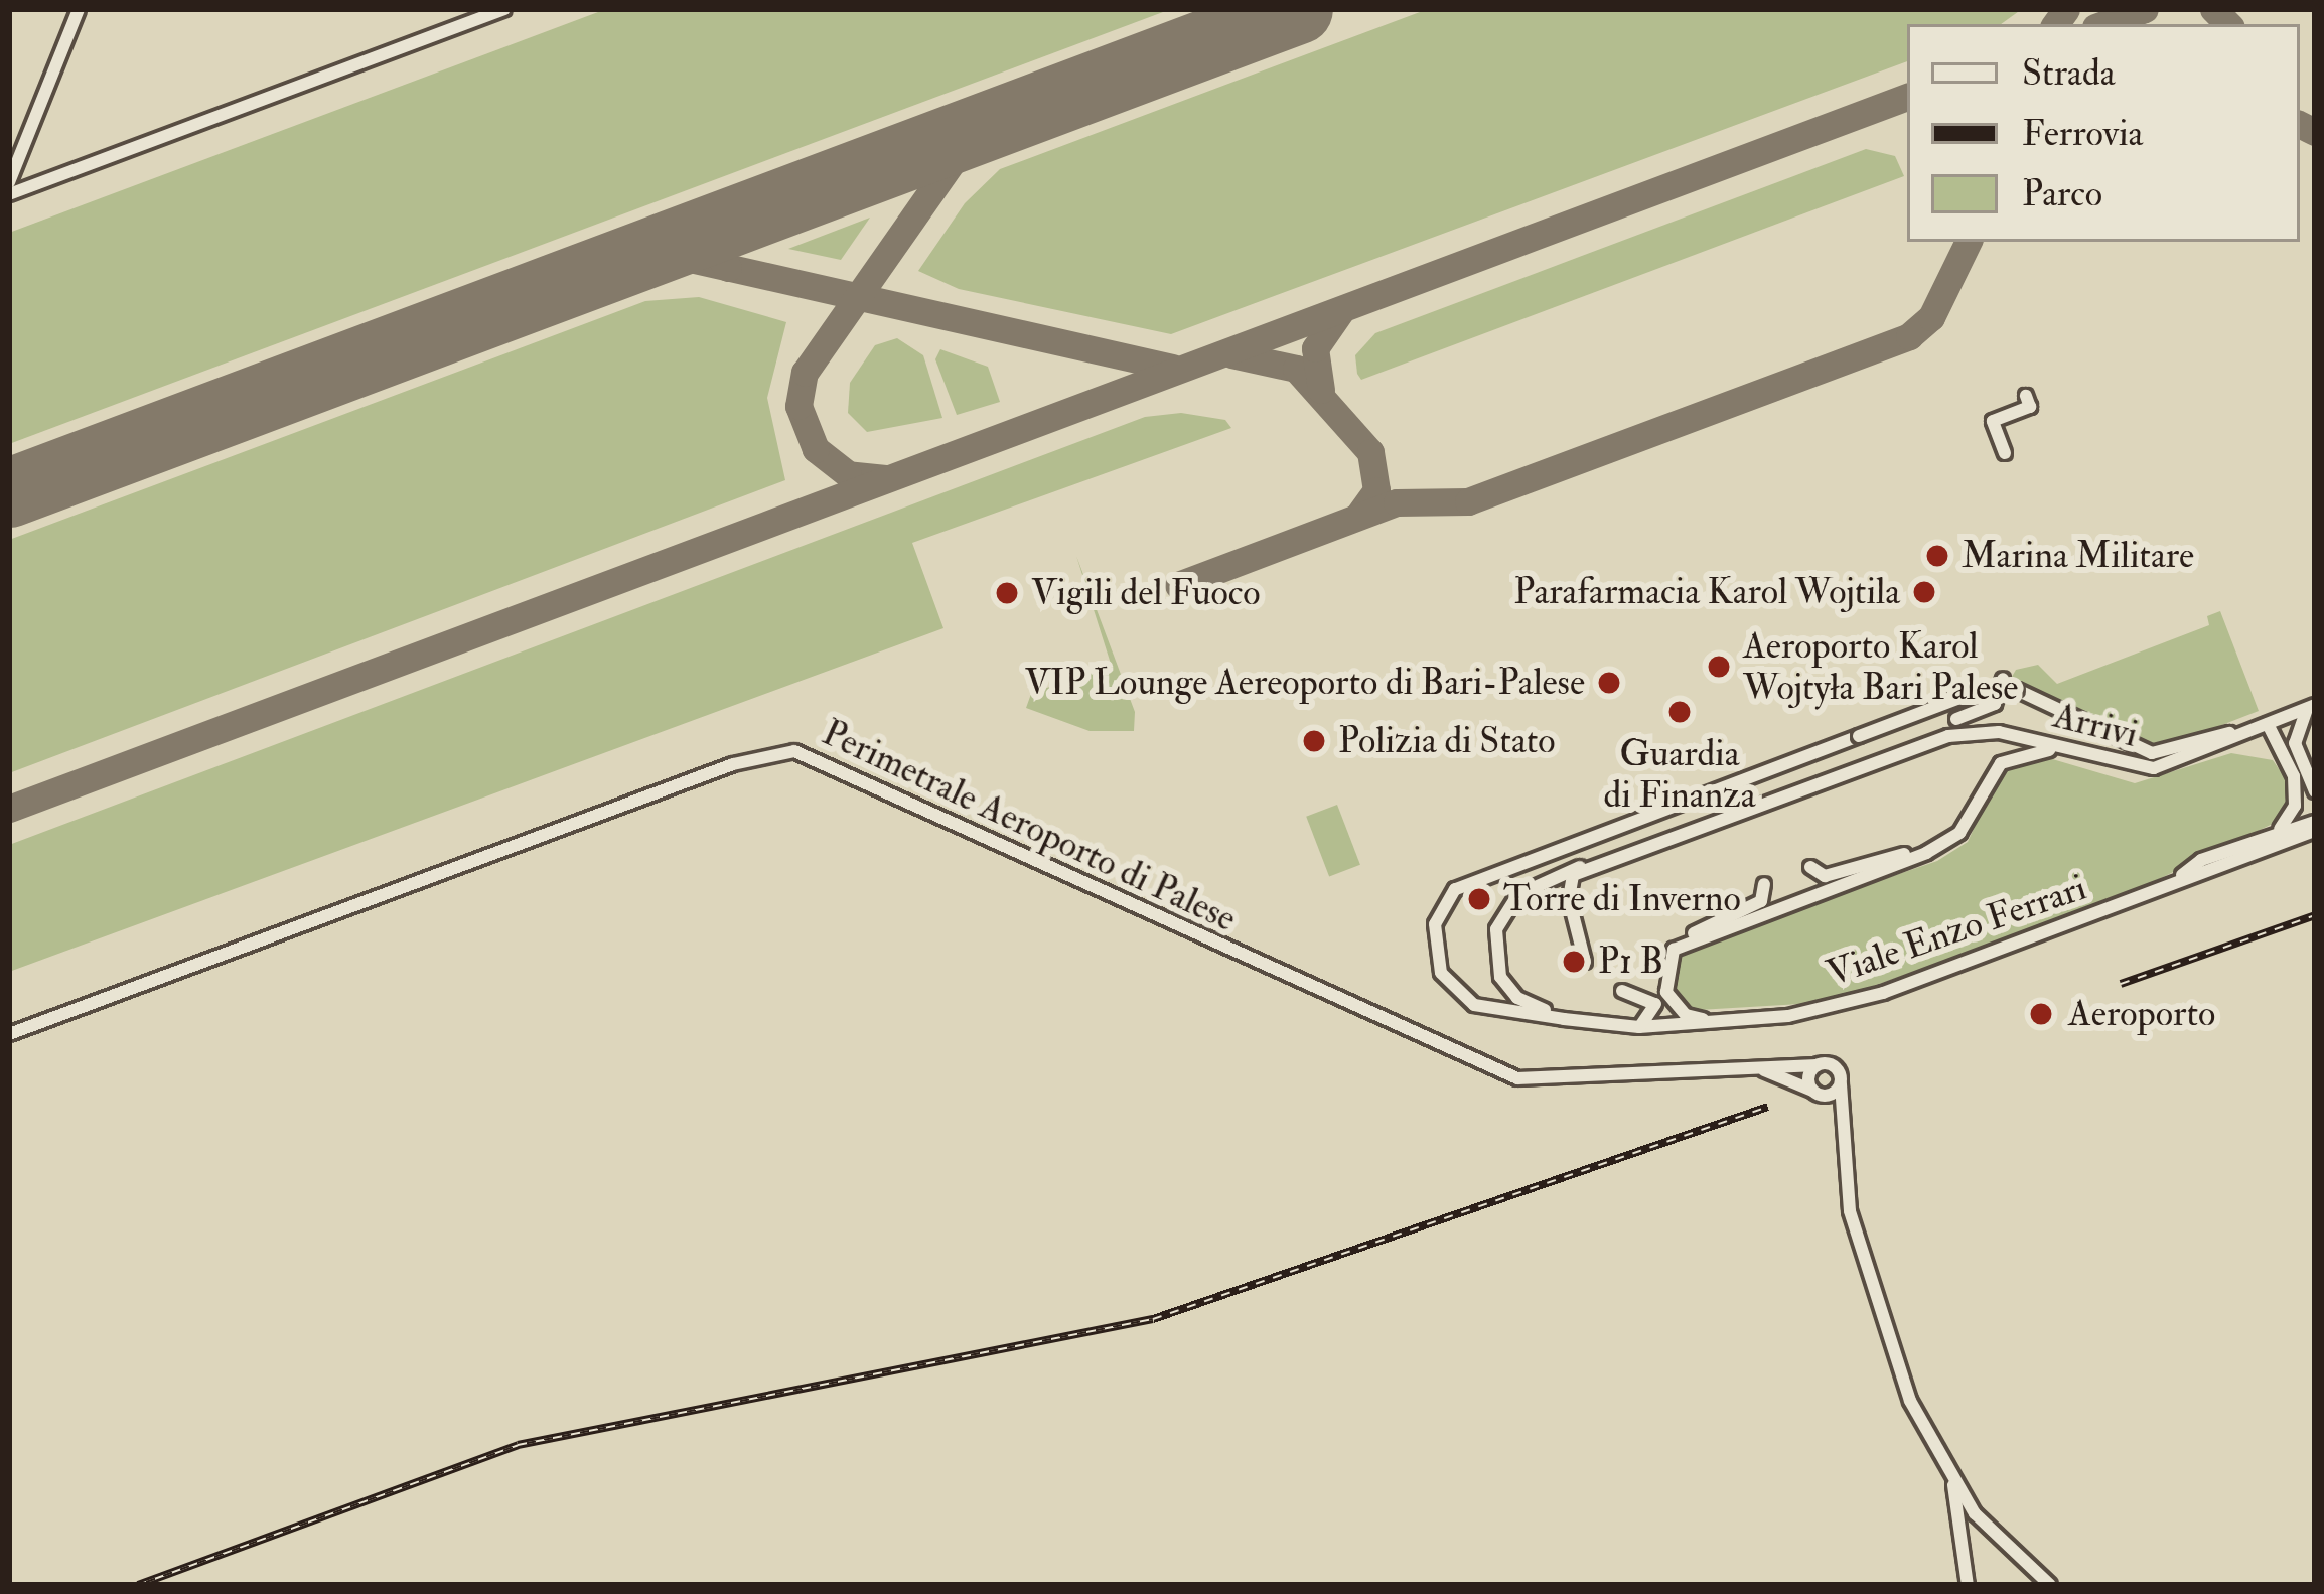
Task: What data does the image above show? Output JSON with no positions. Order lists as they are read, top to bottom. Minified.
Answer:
{"streets":{"street":["Arrivi","Perimetrale Aeroporto di Palese","Viale Enzo Ferrari"]},"places":["Marina Militare","Parafarmacia Karol Wojtila","Vigili del Fuoco","Aeroporto Karol Wojtyła Bari Palese","VIP Lounge Aereoporto di Bari-Palese","Guardia di Finanza","Polizia di Stato","Torre di Inverno","P1 B","Aeroporto"],"legend":["Strada","Ferrovia","Parco"]}
